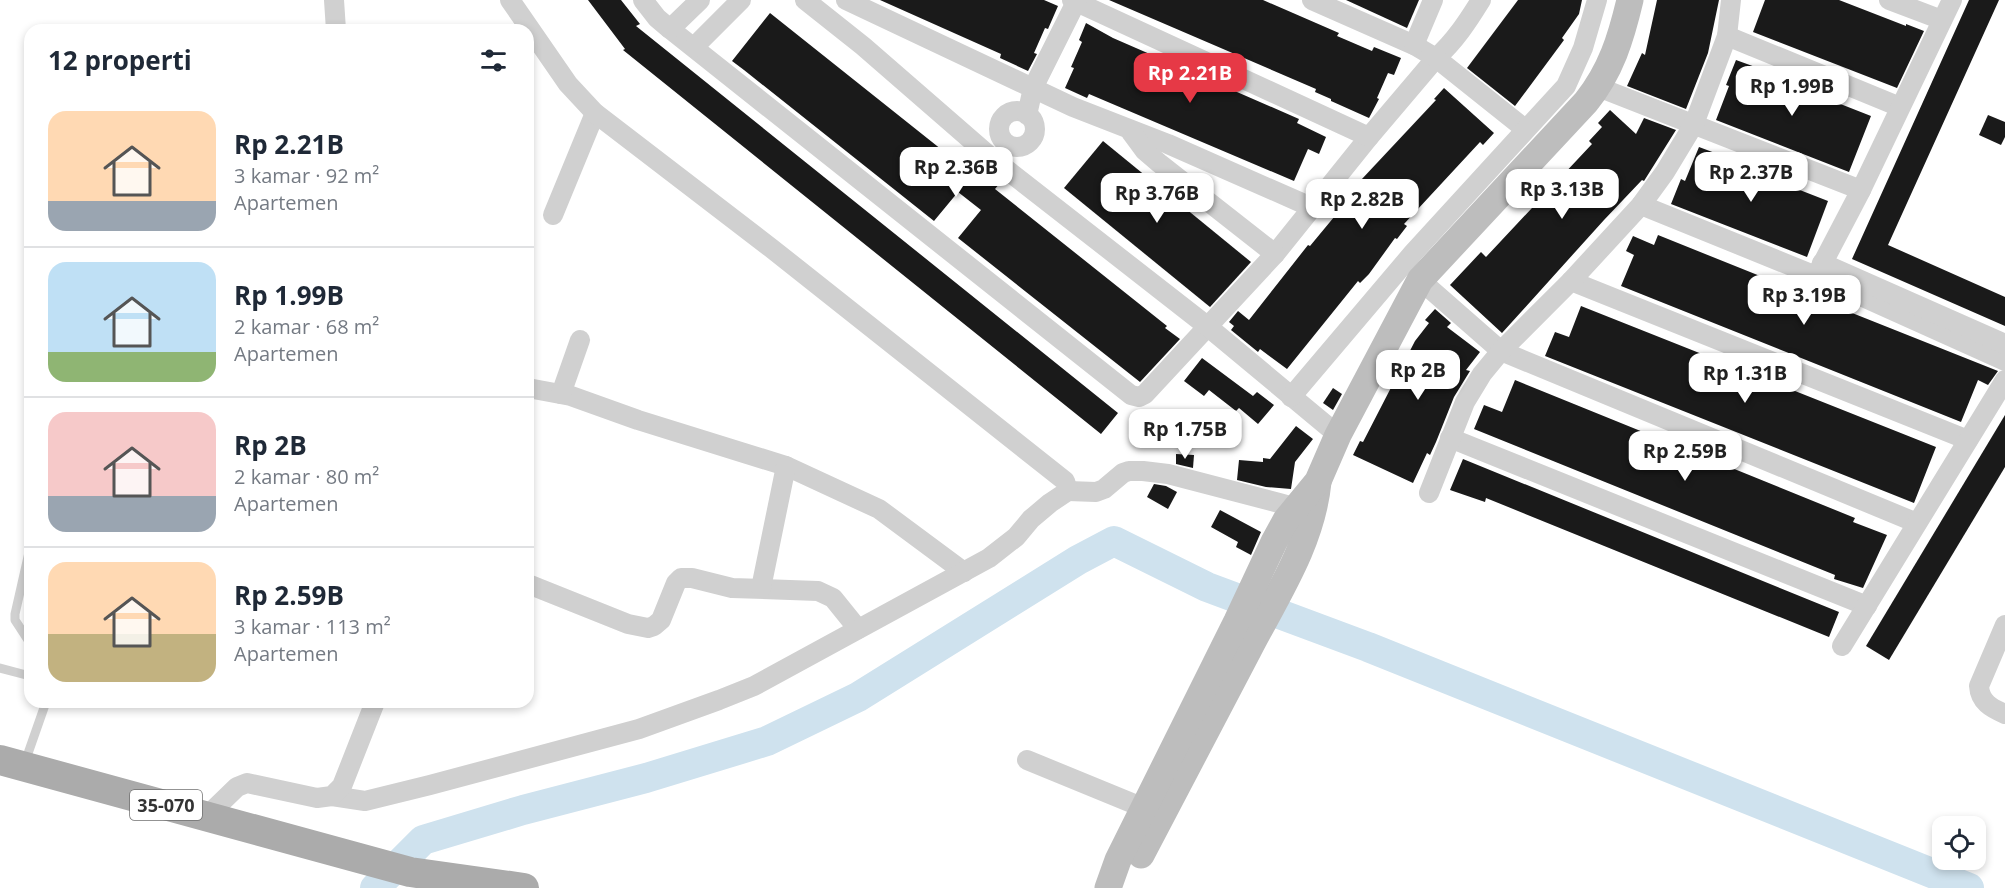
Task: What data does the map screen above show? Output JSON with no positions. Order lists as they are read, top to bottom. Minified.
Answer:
{"streets":{"main road":["35-070"]},"page":{"heading":"12 properti","price":["Rp 2.21B","Rp 1.99B","Rp 2.36B","Rp 2.37B","Rp 3.13B","Rp 3.76B","Rp 2.82B","Rp 3.19B","Rp 2B","Rp 1.31B","Rp 1.75B","Rp 2.59B"],"list":[{"name":"Rp 2.21B","note":"3 kamar · 92 m² · Apartemen"},{"name":"Rp 1.99B","note":"2 kamar · 68 m² · Apartemen"},{"name":"Rp 2B","note":"2 kamar · 80 m² · Apartemen"},{"name":"Rp 2.59B","note":"3 kamar · 113 m² · Apartemen"}]}}
